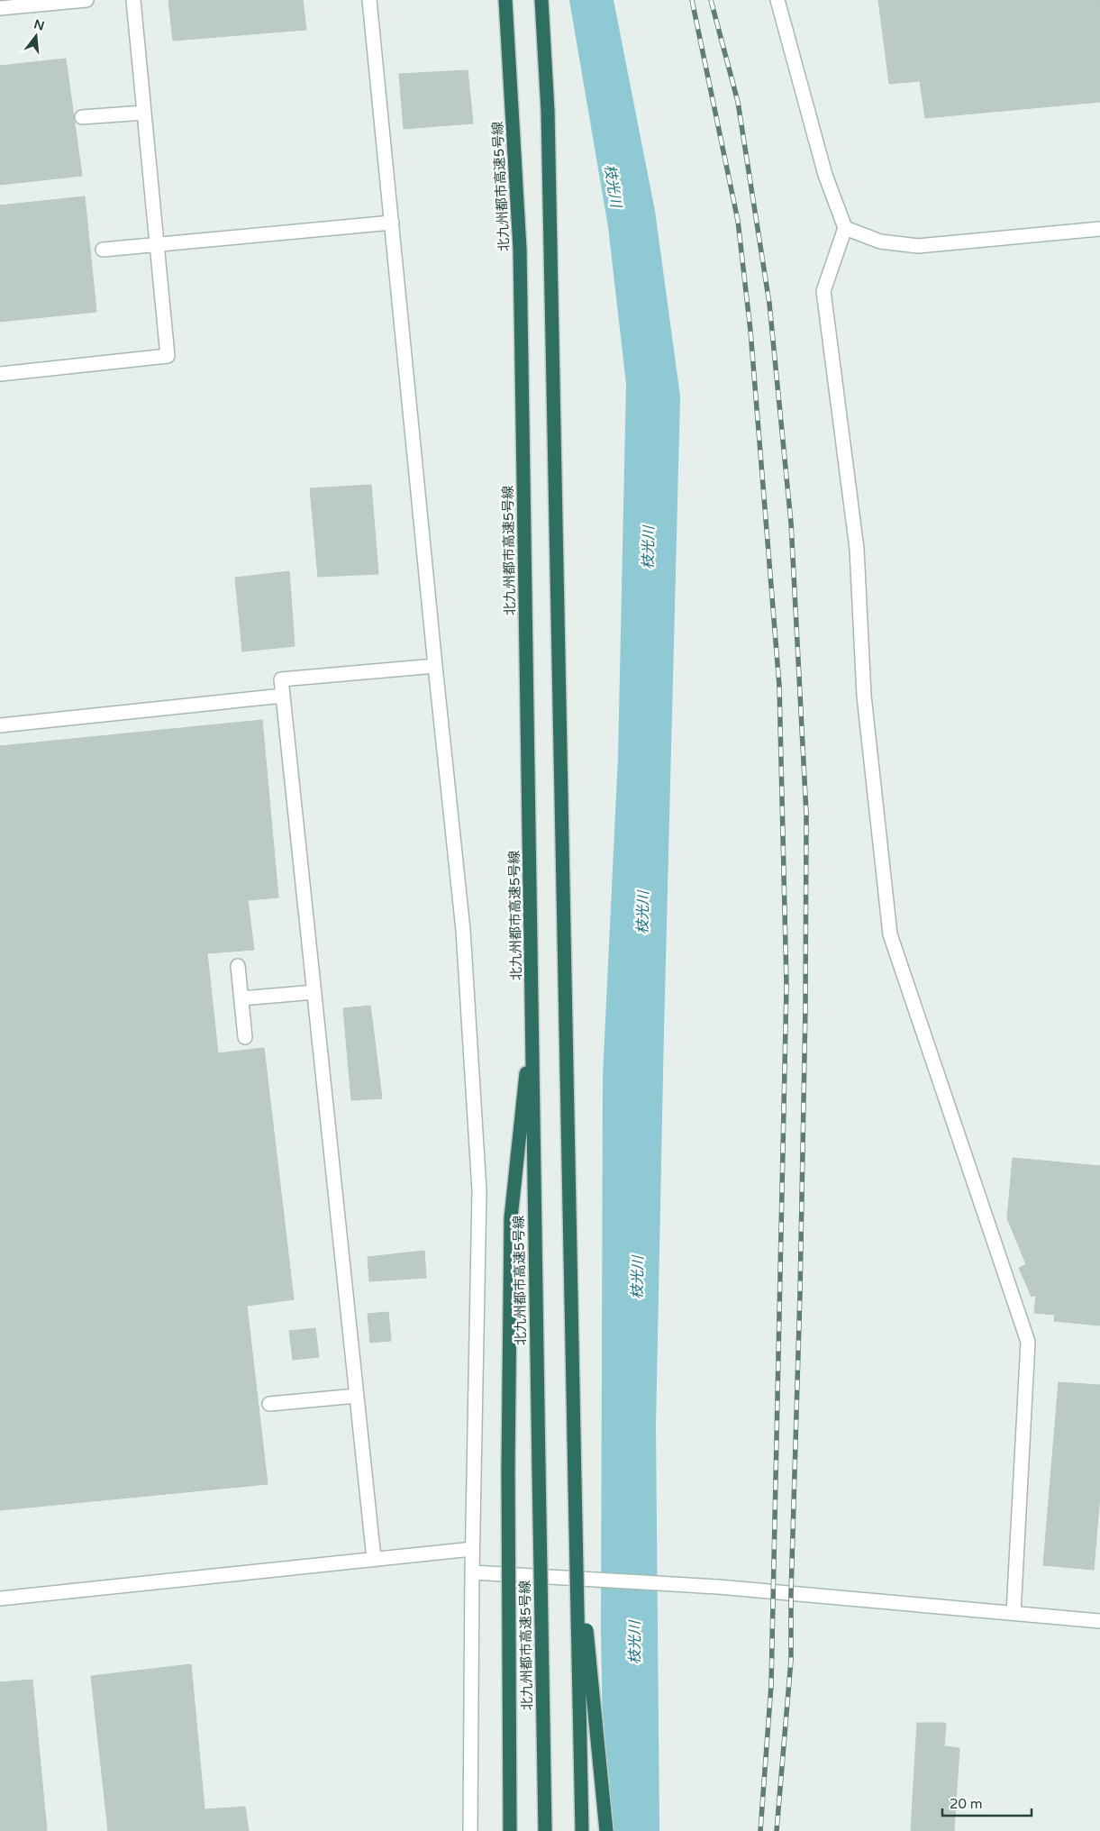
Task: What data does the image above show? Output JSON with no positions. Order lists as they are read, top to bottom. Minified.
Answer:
{"streets":{"highway":["北九州都市高速5号線"]},"water":["枝光川"],"scale_bar":"20 m","north":"top"}
